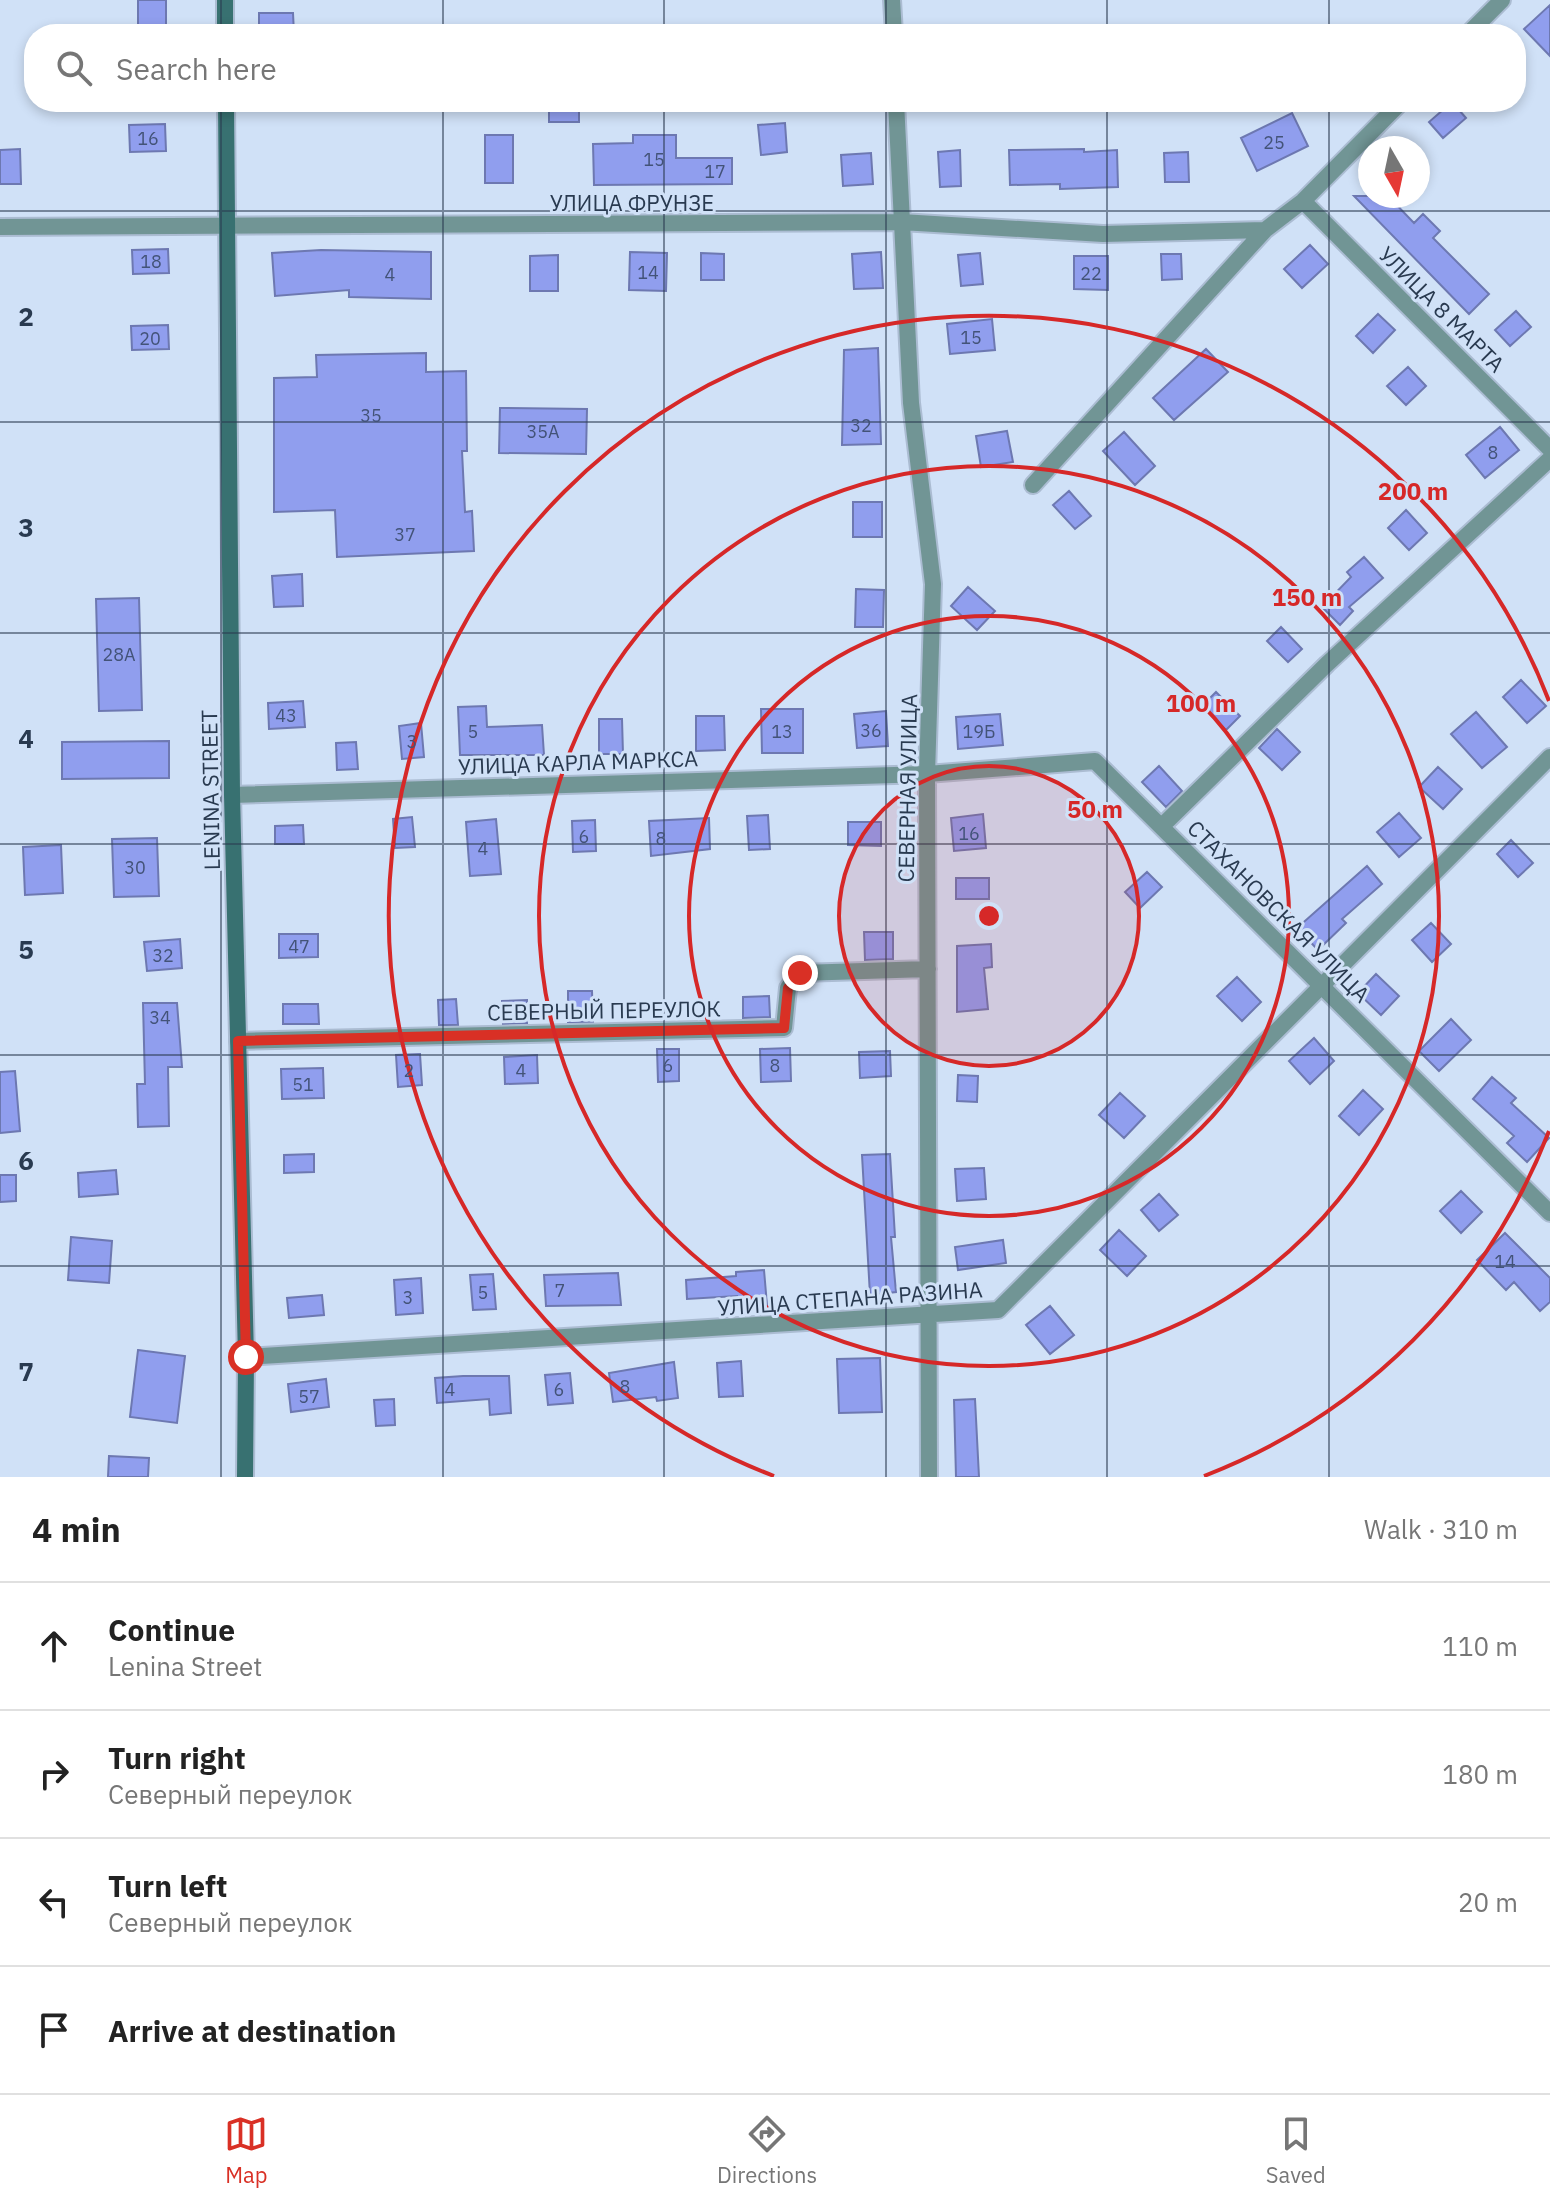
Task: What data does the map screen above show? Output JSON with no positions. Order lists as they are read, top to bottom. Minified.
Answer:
{"streets":{"main road":["LENINA STREET"],"street":["УЛИЦА ФРУНЗЕ","УЛИЦА 8 МАРТА","УЛИЦА КАРЛА МАРКСА","СЕВЕРНАЯ УЛИЦА","СТАХАНОВСКАЯ УЛИЦА","СЕВЕРНЫЙ ПЕРЕУЛОК","УЛИЦА СТЕПАНА РАЗИНА"]},"crossings":[["УЛИЦА ФРУНЗЕ","СЕВЕРНАЯ УЛИЦА"],["УЛИЦА ФРУНЗЕ","LENINA STREET"],["УЛИЦА КАРЛА МАРКСА","СЕВЕРНАЯ УЛИЦА"],["УЛИЦА КАРЛА МАРКСА","LENINA STREET"],["УЛИЦА КАРЛА МАРКСА","СТАХАНОВСКАЯ УЛИЦА"],["СЕВЕРНАЯ УЛИЦА","СТАХАНОВСКАЯ УЛИЦА"],["СЕВЕРНАЯ УЛИЦА","СЕВЕРНЫЙ ПЕРЕУЛОК"],["СЕВЕРНАЯ УЛИЦА","УЛИЦА СТЕПАНА РАЗИНА"],["LENINA STREET","СЕВЕРНЫЙ ПЕРЕУЛОК"],["LENINA STREET","УЛИЦА СТЕПАНА РАЗИНА"],["СТАХАНОВСКАЯ УЛИЦА","УЛИЦА СТЕПАНА РАЗИНА"]],"house_numbers":["16","25","15","17","18","14","22","4","15","20","35","32","35А","8","37","28А","43","36","5","13","19Б","3","16","6","8","4","30","47","32","34","6","8","2","4","51","14","7","5","3","8","4","6","57"],"north":"bottom","page":{"search":"Search here","heading":["4 min","Walk · 310 m"],"list":[["Continue","Lenina Street","110 m"],["Turn right","Северный переулок","180 m"],["Turn left","Северный переулок","20 m"],"Arrive at destination"],"nav":["Map","Directions","Saved"]},"grid":{"rows":["2","3","4","5","6","7"]},"rings":["200 m","150 m","100 m","50 m"]}
